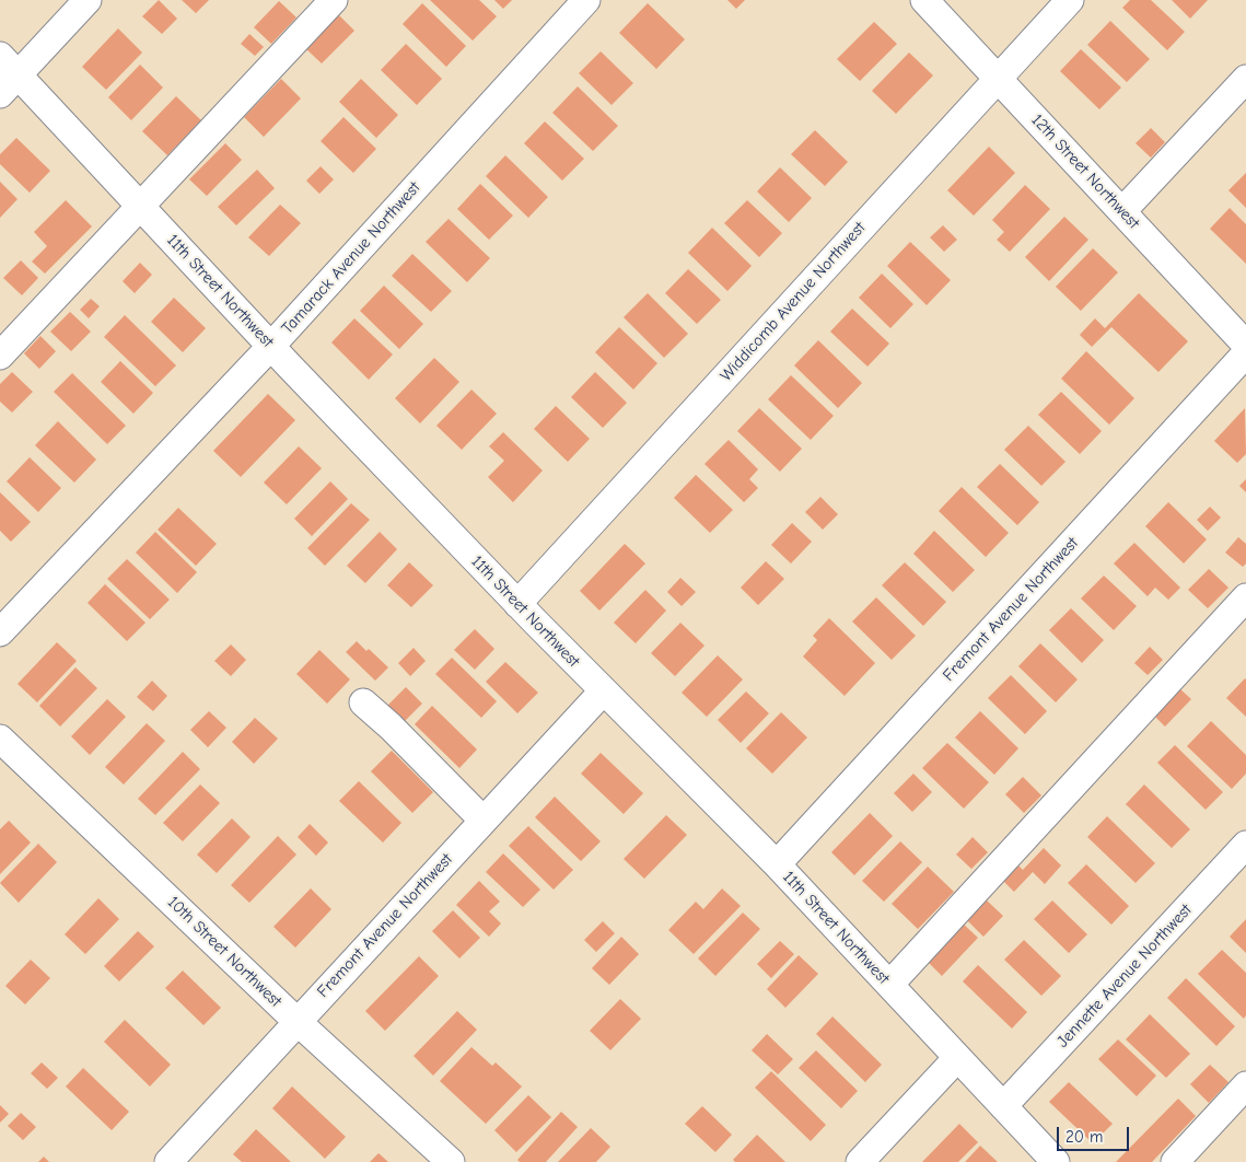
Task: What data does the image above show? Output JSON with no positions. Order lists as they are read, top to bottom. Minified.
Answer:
{"streets":{"street":["12th Street Northwest","Tamarack Avenue Northwest","11th Street Northwest","Widdicomb Avenue Northwest","Fremont Avenue Northwest","10th Street Northwest","Jennette Avenue Northwest"]},"crossings":[["12th Street Northwest","Widdicomb Avenue Northwest"],["Tamarack Avenue Northwest","11th Street Northwest"],["11th Street Northwest","Widdicomb Avenue Northwest"],["11th Street Northwest","Fremont Avenue Northwest"],["11th Street Northwest","Jennette Avenue Northwest"],["Fremont Avenue Northwest","10th Street Northwest"]],"scale_bar":"20 m"}
